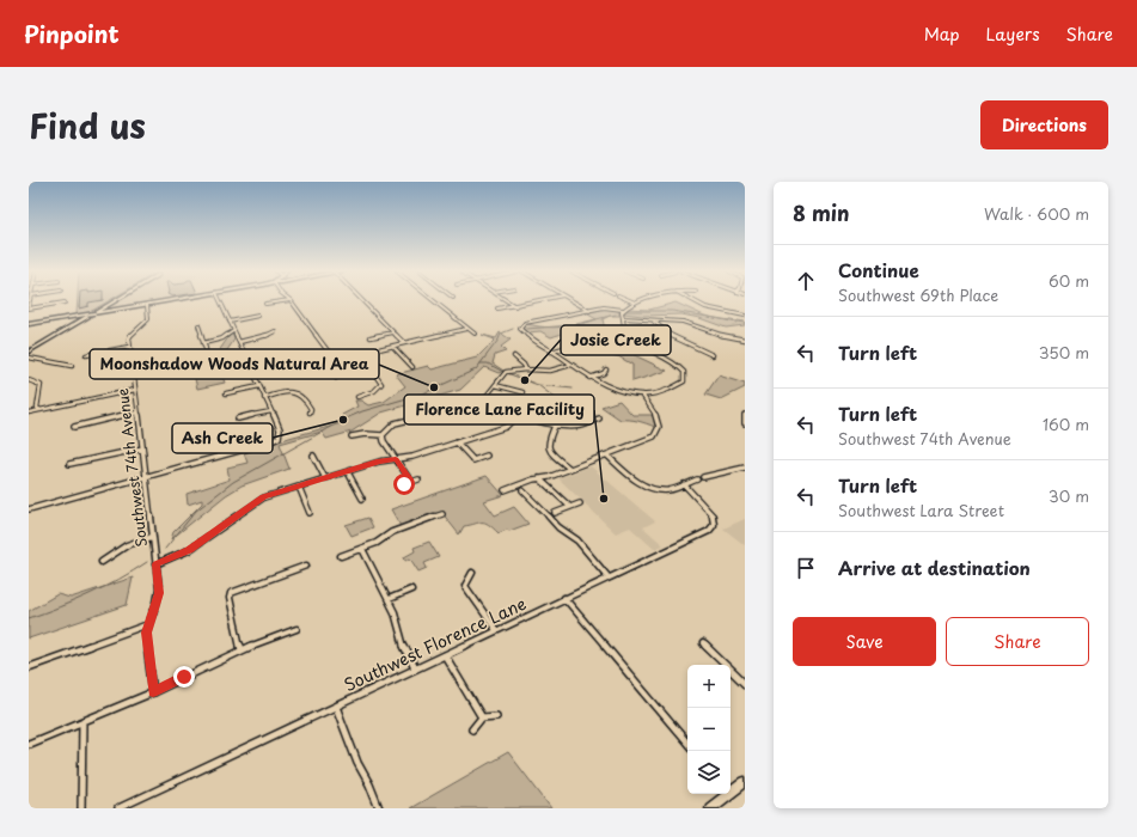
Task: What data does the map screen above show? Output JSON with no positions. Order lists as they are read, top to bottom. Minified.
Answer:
{"streets":{"street":["Southwest 74th Avenue","Southwest Florence Lane"]},"places":["Josie Creek","Moonshadow Woods Natural Area","Ash Creek","Florence Lane Facility"],"page":{"header":"Pinpoint","nav":["Map","Layers","Share"],"title":"Find us","buttons":["Directions",["Save","Share"]],"heading":["8 min","Walk · 600 m"],"list":[["Continue","Southwest 69th Place","60 m"],["Turn left","350 m"],["Turn left","Southwest 74th Avenue","160 m"],["Turn left","Southwest Lara Street","30 m"],"Arrive at destination"],"map_buttons":["+","−"]}}
